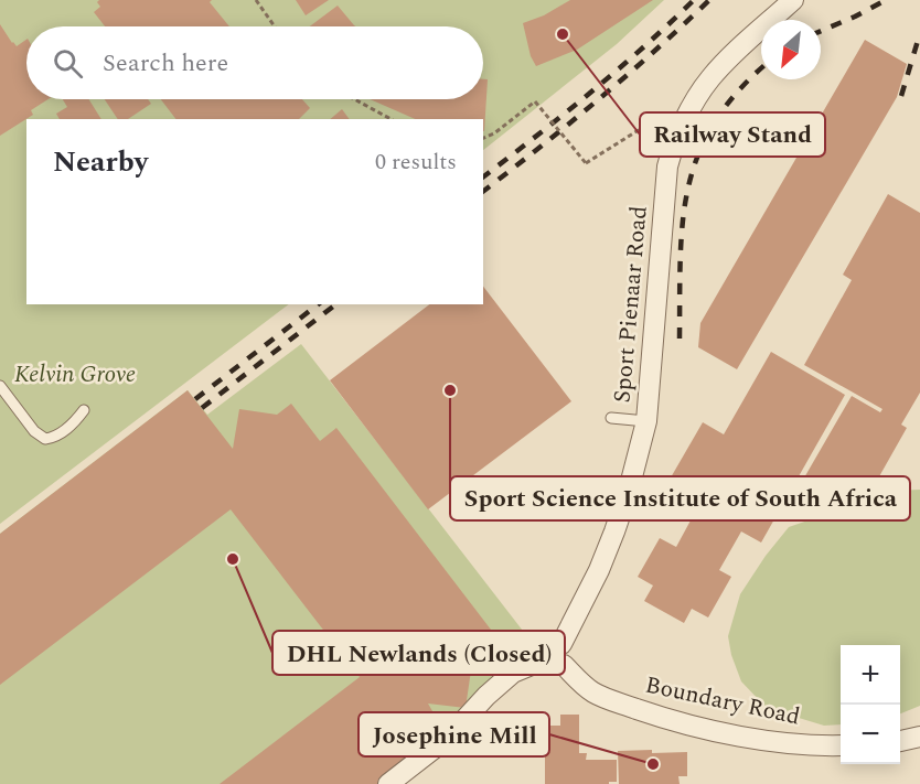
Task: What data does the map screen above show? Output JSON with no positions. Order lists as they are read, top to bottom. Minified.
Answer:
{"streets":{"street":["Sport Pienaar Road","Boundary Road"]},"crossings":[["Sport Pienaar Road","Boundary Road"]],"parks":["Kelvin Grove"],"places":["Railway Stand","Sport Science Institute of South Africa","DHL Newlands (Closed)","Josephine Mill"],"north":"bottom left","page":{"search":"Search here","heading":["Nearby","0 results"],"map_buttons":["+","−"]}}
